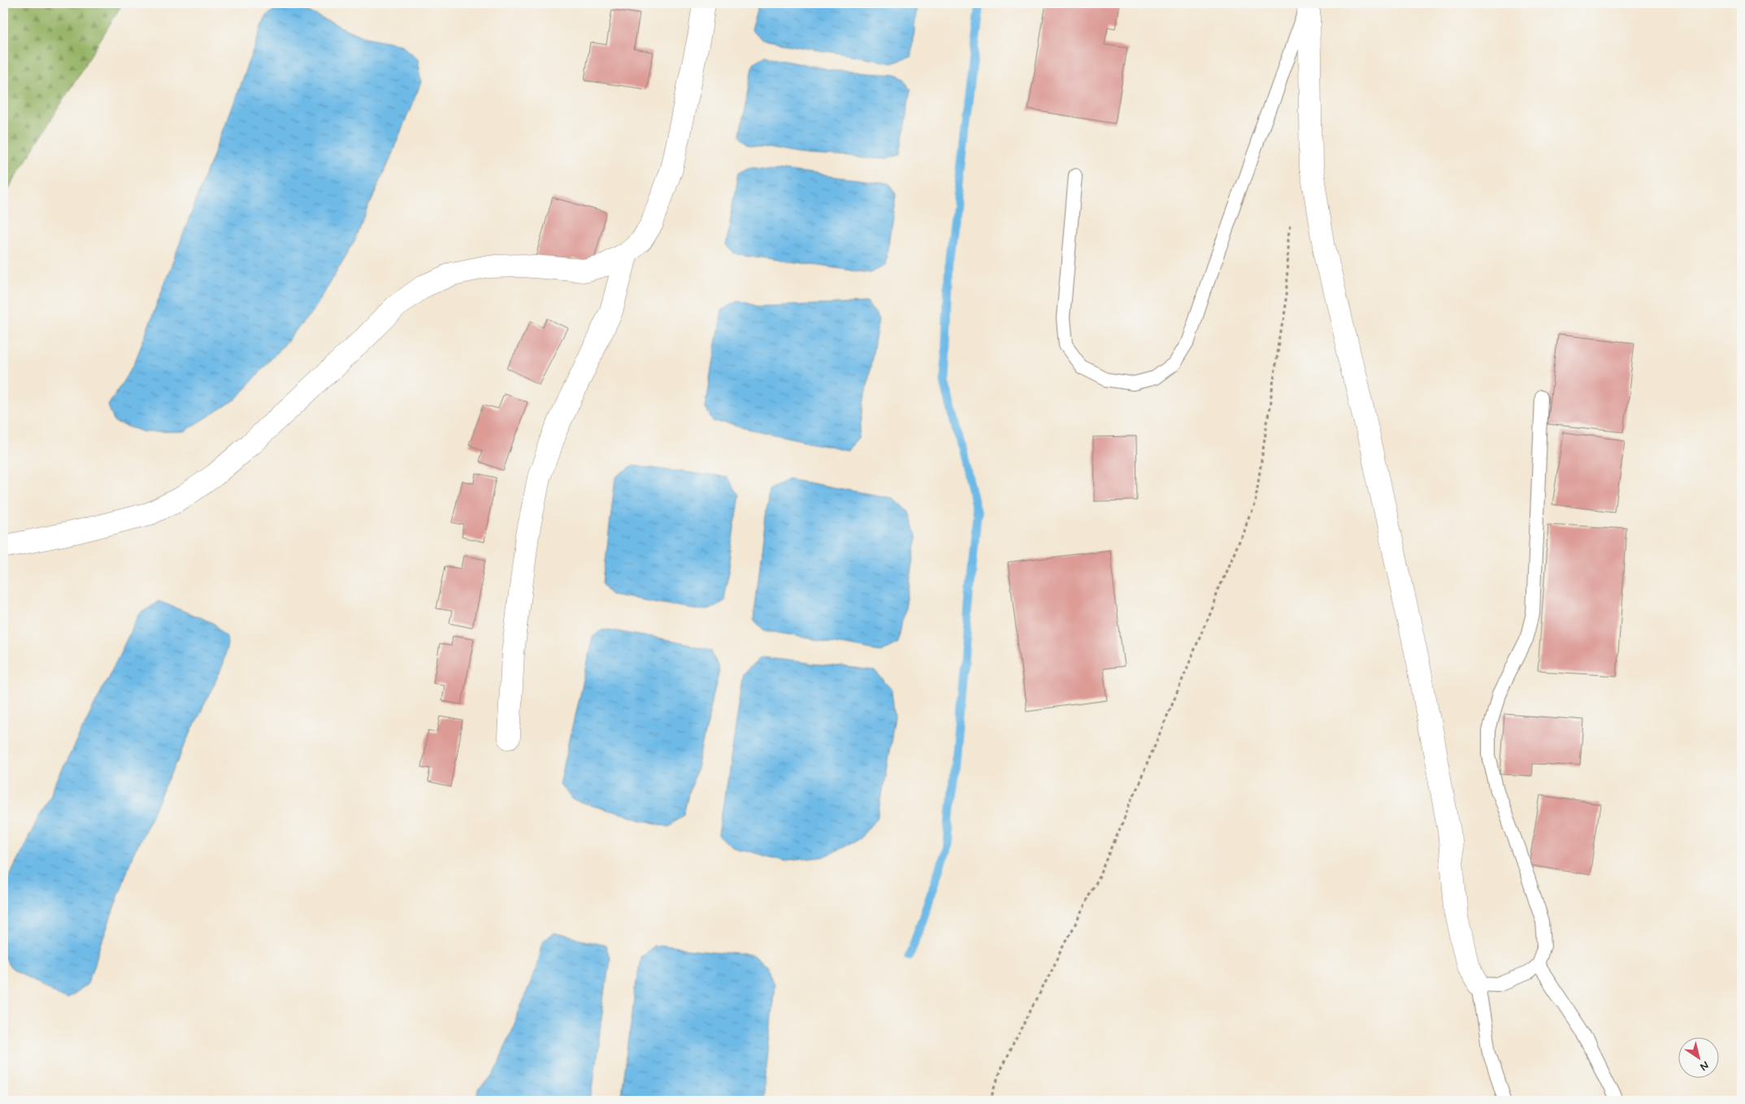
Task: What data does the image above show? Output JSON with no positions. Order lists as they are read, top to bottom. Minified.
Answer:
{"north":"bottom right"}
